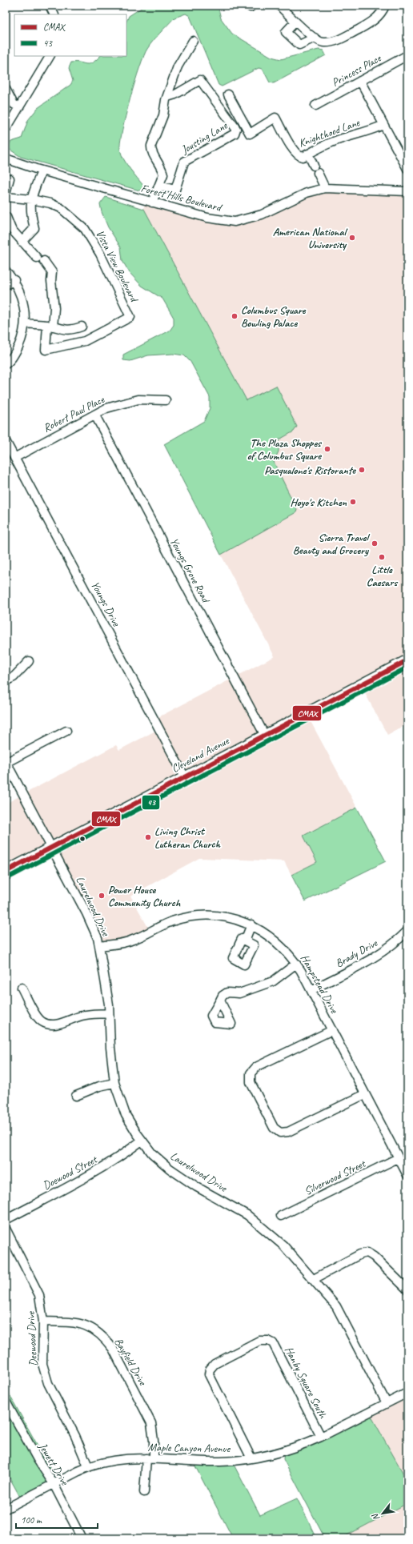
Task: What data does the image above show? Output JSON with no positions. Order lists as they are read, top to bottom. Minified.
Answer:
{"streets":{"main road":["Cleveland Avenue"],"street":["Princess Place","Knighthood Lane","Jousting Lane","Forest Hills Boulevard","Vista View Boulevard","Robert Paul Place","Youngs Grove Road","Youngs Drive","Laurelwood Drive","Brady Drive","Hampstead Drive","Doewood Street","Silverwood Street","Deewood Drive","Bayfield Drive","Hanby Square South","Maple Canyon Avenue","Jewett Drive"]},"crossings":[["Robert Paul Place","Youngs Grove Road"],["Robert Paul Place","Youngs Drive"],["Youngs Grove Road","Cleveland Avenue"],["Youngs Drive","Cleveland Avenue"],["Cleveland Avenue","Laurelwood Drive"],["Laurelwood Drive","Hampstead Drive"],["Laurelwood Drive","Doewood Street"],["Laurelwood Drive","Maple Canyon Avenue"],["Brady Drive","Hampstead Drive"],["Hampstead Drive","Silverwood Street"],["Deewood Drive","Bayfield Drive"],["Deewood Drive","Maple Canyon Avenue"],["Bayfield Drive","Maple Canyon Avenue"],["Hanby Square South","Maple Canyon Avenue"],["Maple Canyon Avenue","Jewett Drive"]],"places":["American National University","Columbus Square Bowling Palace","The Plaza Shoppes of Columbus Square","Pasqualone's Ristorante","Hoyo's Kitchen","Sierra Travel Beauty and Grocery","Little Caesars","Living Christ Lutheran Church","Power House Community Church"],"lines":["transit line CMAX","transit line 43"],"legend":["CMAX","43"],"scale_bar":"100 m","north":"bottom left"}
